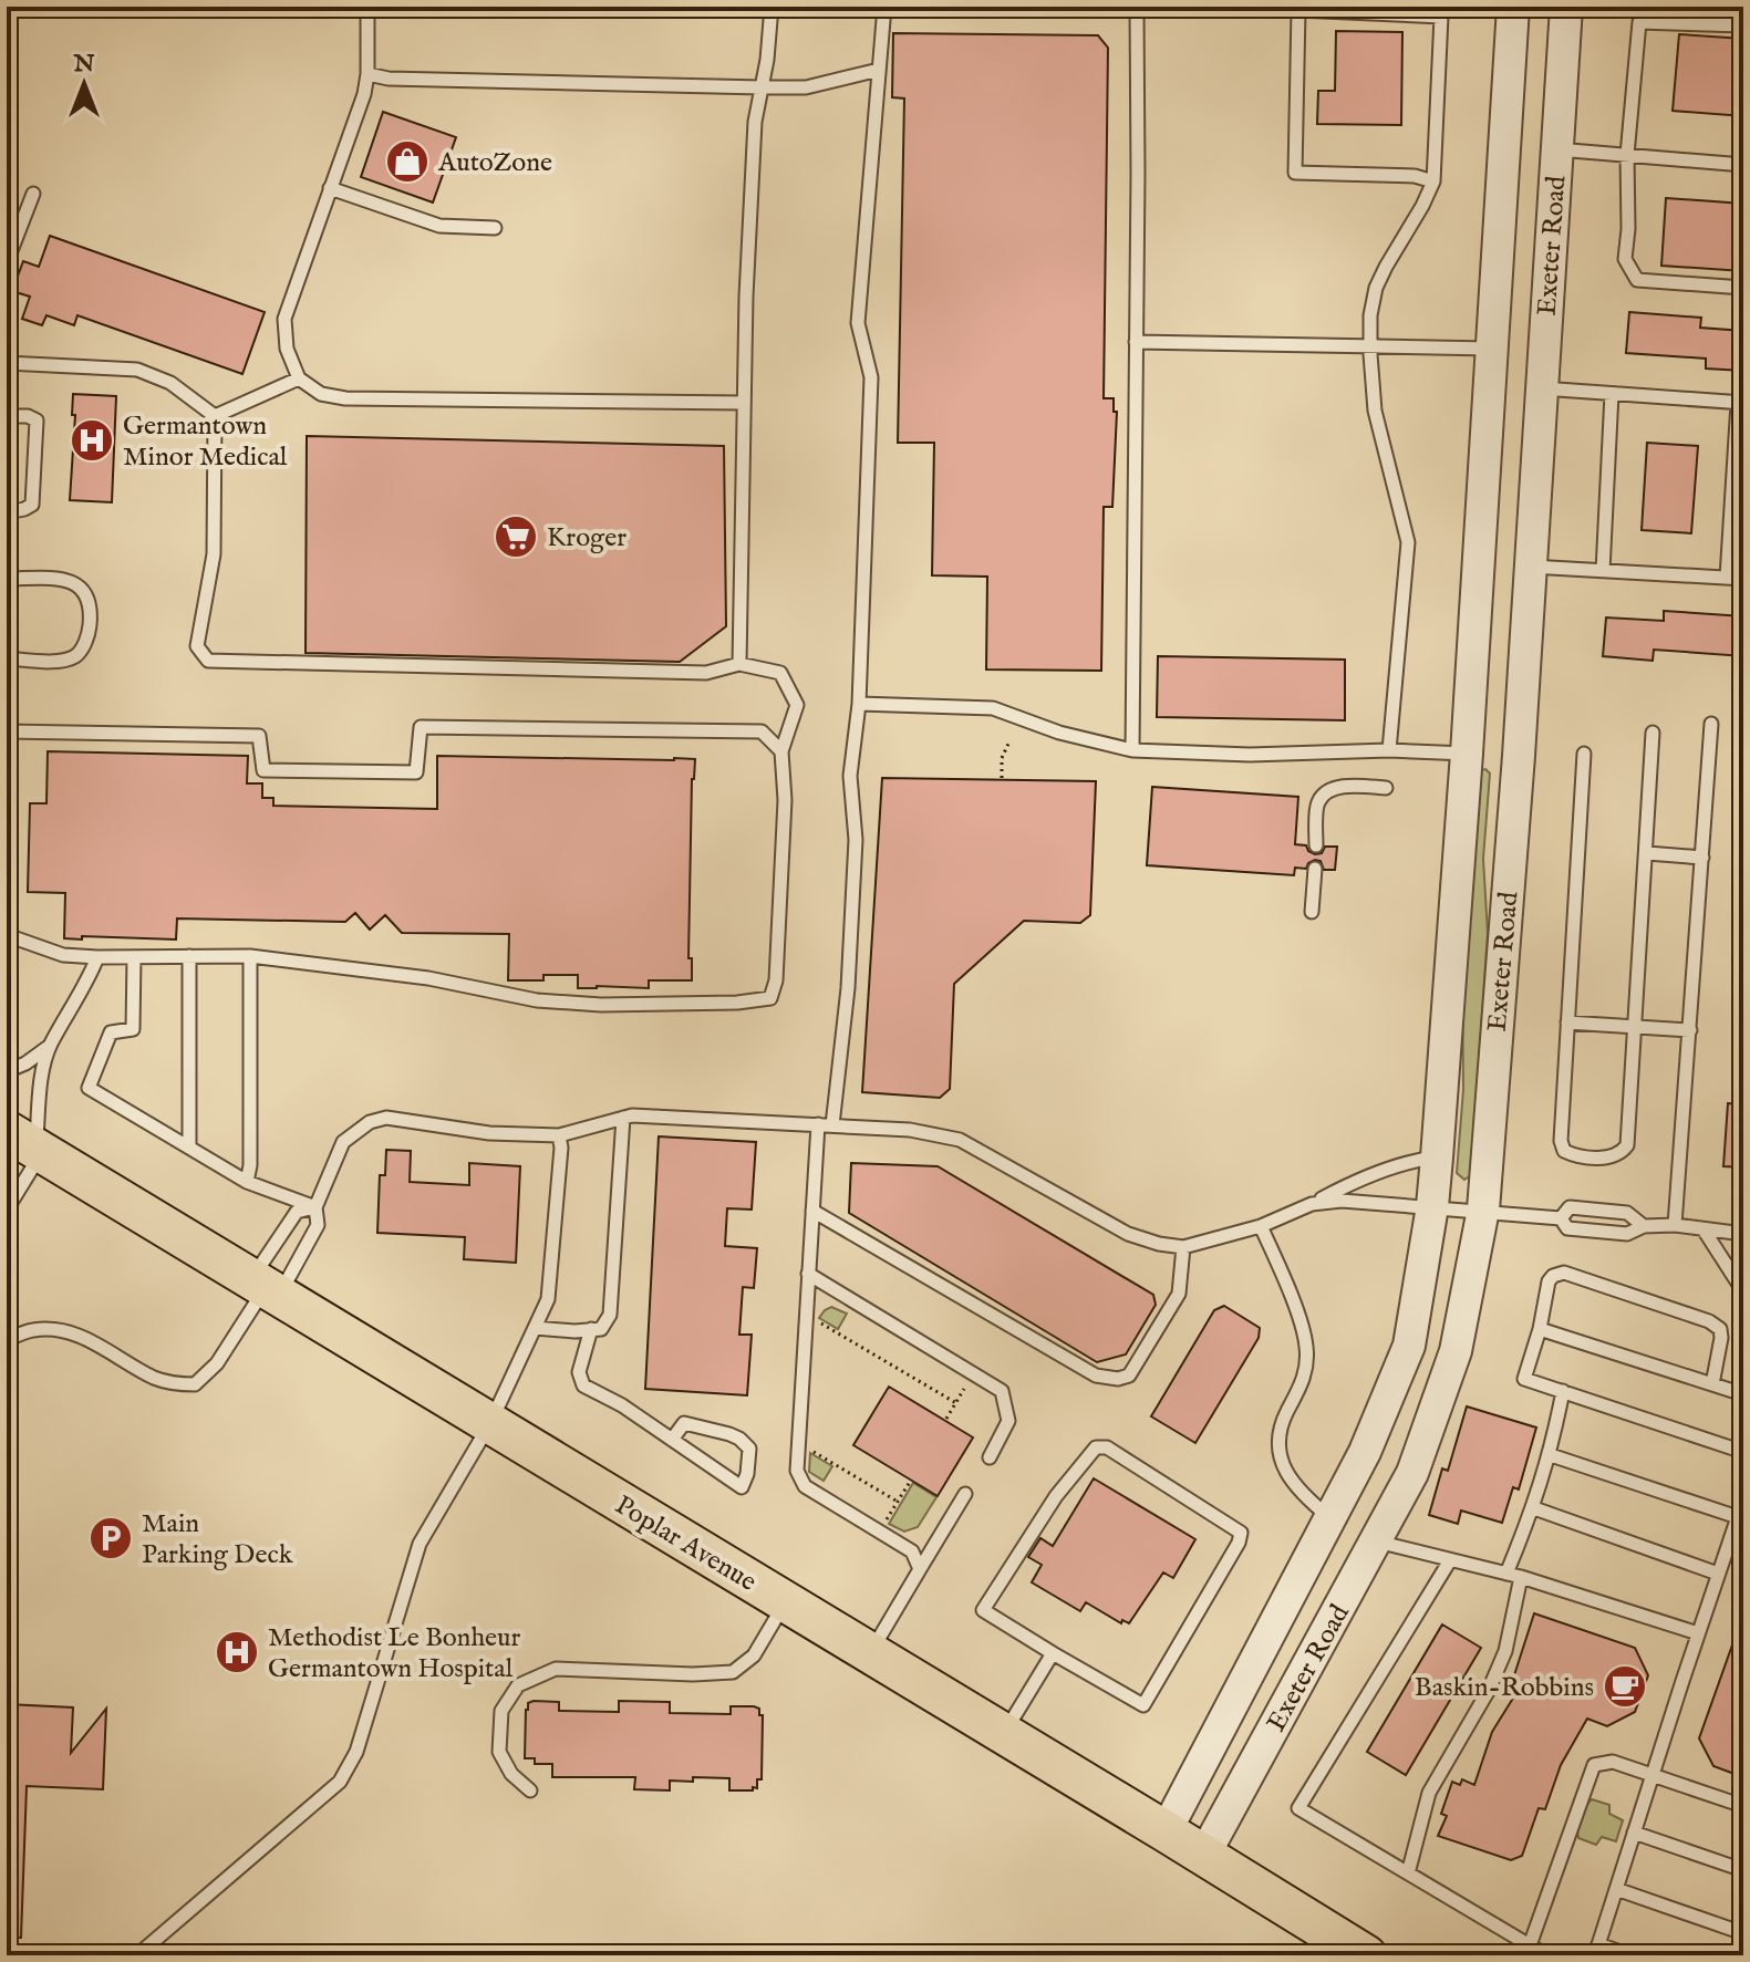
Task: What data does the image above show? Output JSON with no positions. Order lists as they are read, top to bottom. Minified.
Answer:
{"streets":{"main road":["Poplar Avenue"],"street":["Exeter Road"]},"crossings":[["Exeter Road","Poplar Avenue"]],"places":{"shop":["AutoZone"],"hospital":["Germantown Minor Medical","Methodist Le Bonheur Germantown Hospital"],"supermarket":["Kroger"],"parking":["Main Parking Deck"],"cafe":["Baskin-Robbins"]},"north":"top"}
